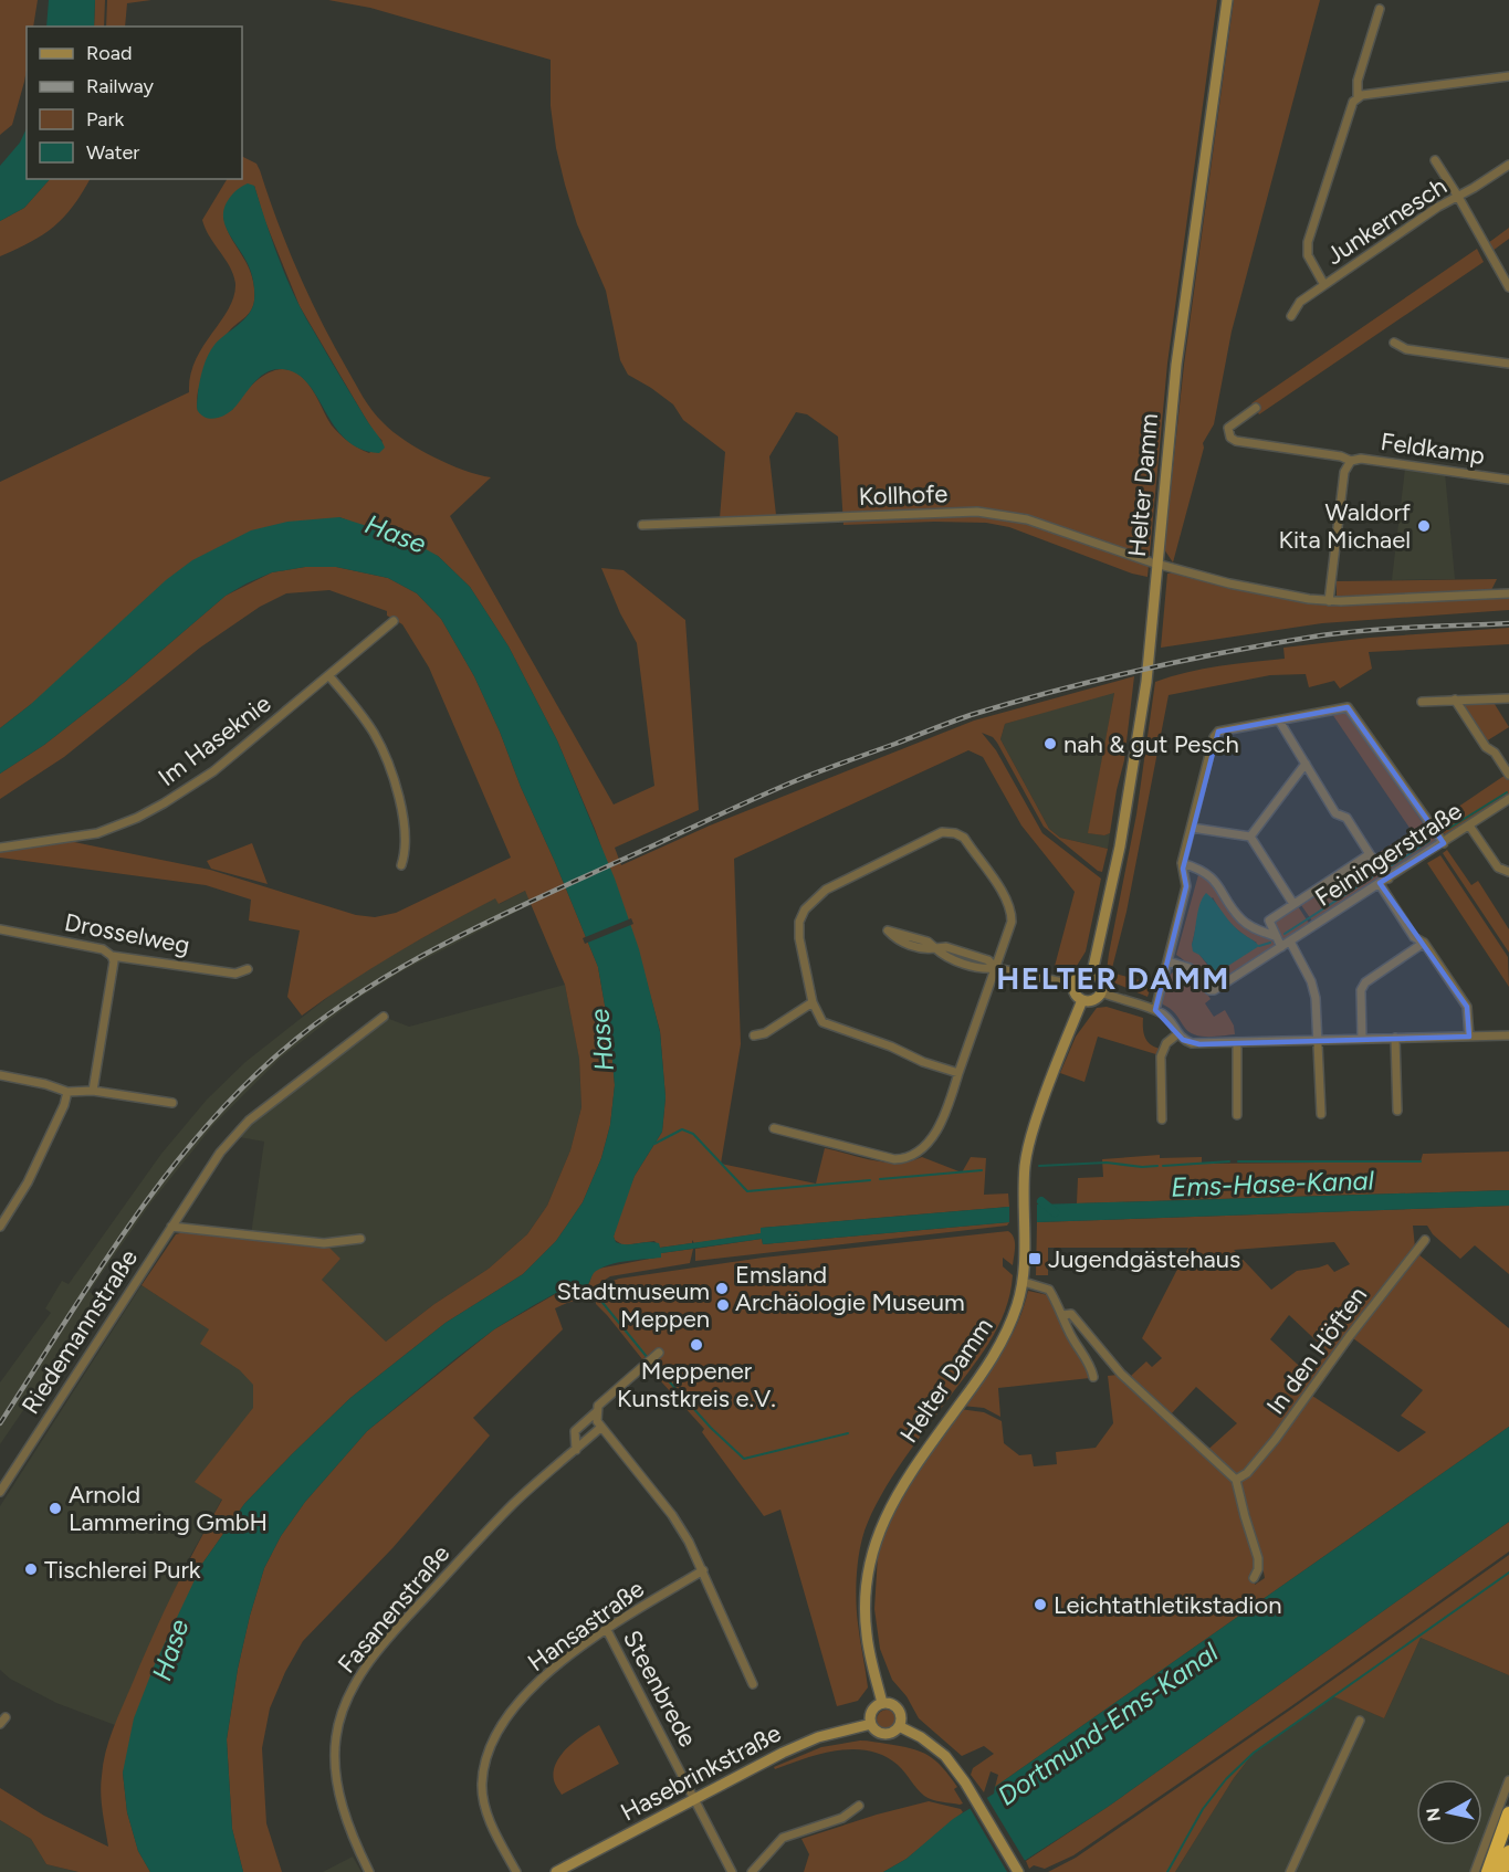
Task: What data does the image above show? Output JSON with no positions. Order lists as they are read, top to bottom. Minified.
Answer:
{"streets":{"street":["Junkernesch","Feldkamp","Helter Damm","Kollhofe","Im Haseknie","Feiningerstraße","Drosselweg","Riedemannstraße","In den Höften","Fasanenstraße","Hansastraße","Steenbrede","Hasebrinkstraße"]},"crossings":[["Feldkamp","Kollhofe"],["Helter Damm","Kollhofe"],["Helter Damm","Hasebrinkstraße"],["Hansastraße","Steenbrede"],["Steenbrede","Hasebrinkstraße"]],"districts":["HELTER DAMM"],"water":["Hase","Ems-Hase-Kanal","Dortmund-Ems-Kanal"],"places":{"other":["Waldorf Kita Michael","nah & gut Pesch","Emsland Archäologie Museum","Stadtmuseum Meppen","Meppener Kunstkreis e.V.","Arnold Lammering GmbH","Tischlerei Purk","Leichtathletikstadion"],"transit":["Jugendgästehaus"]},"legend":["Road","Railway","Park","Water"],"north":"left"}
